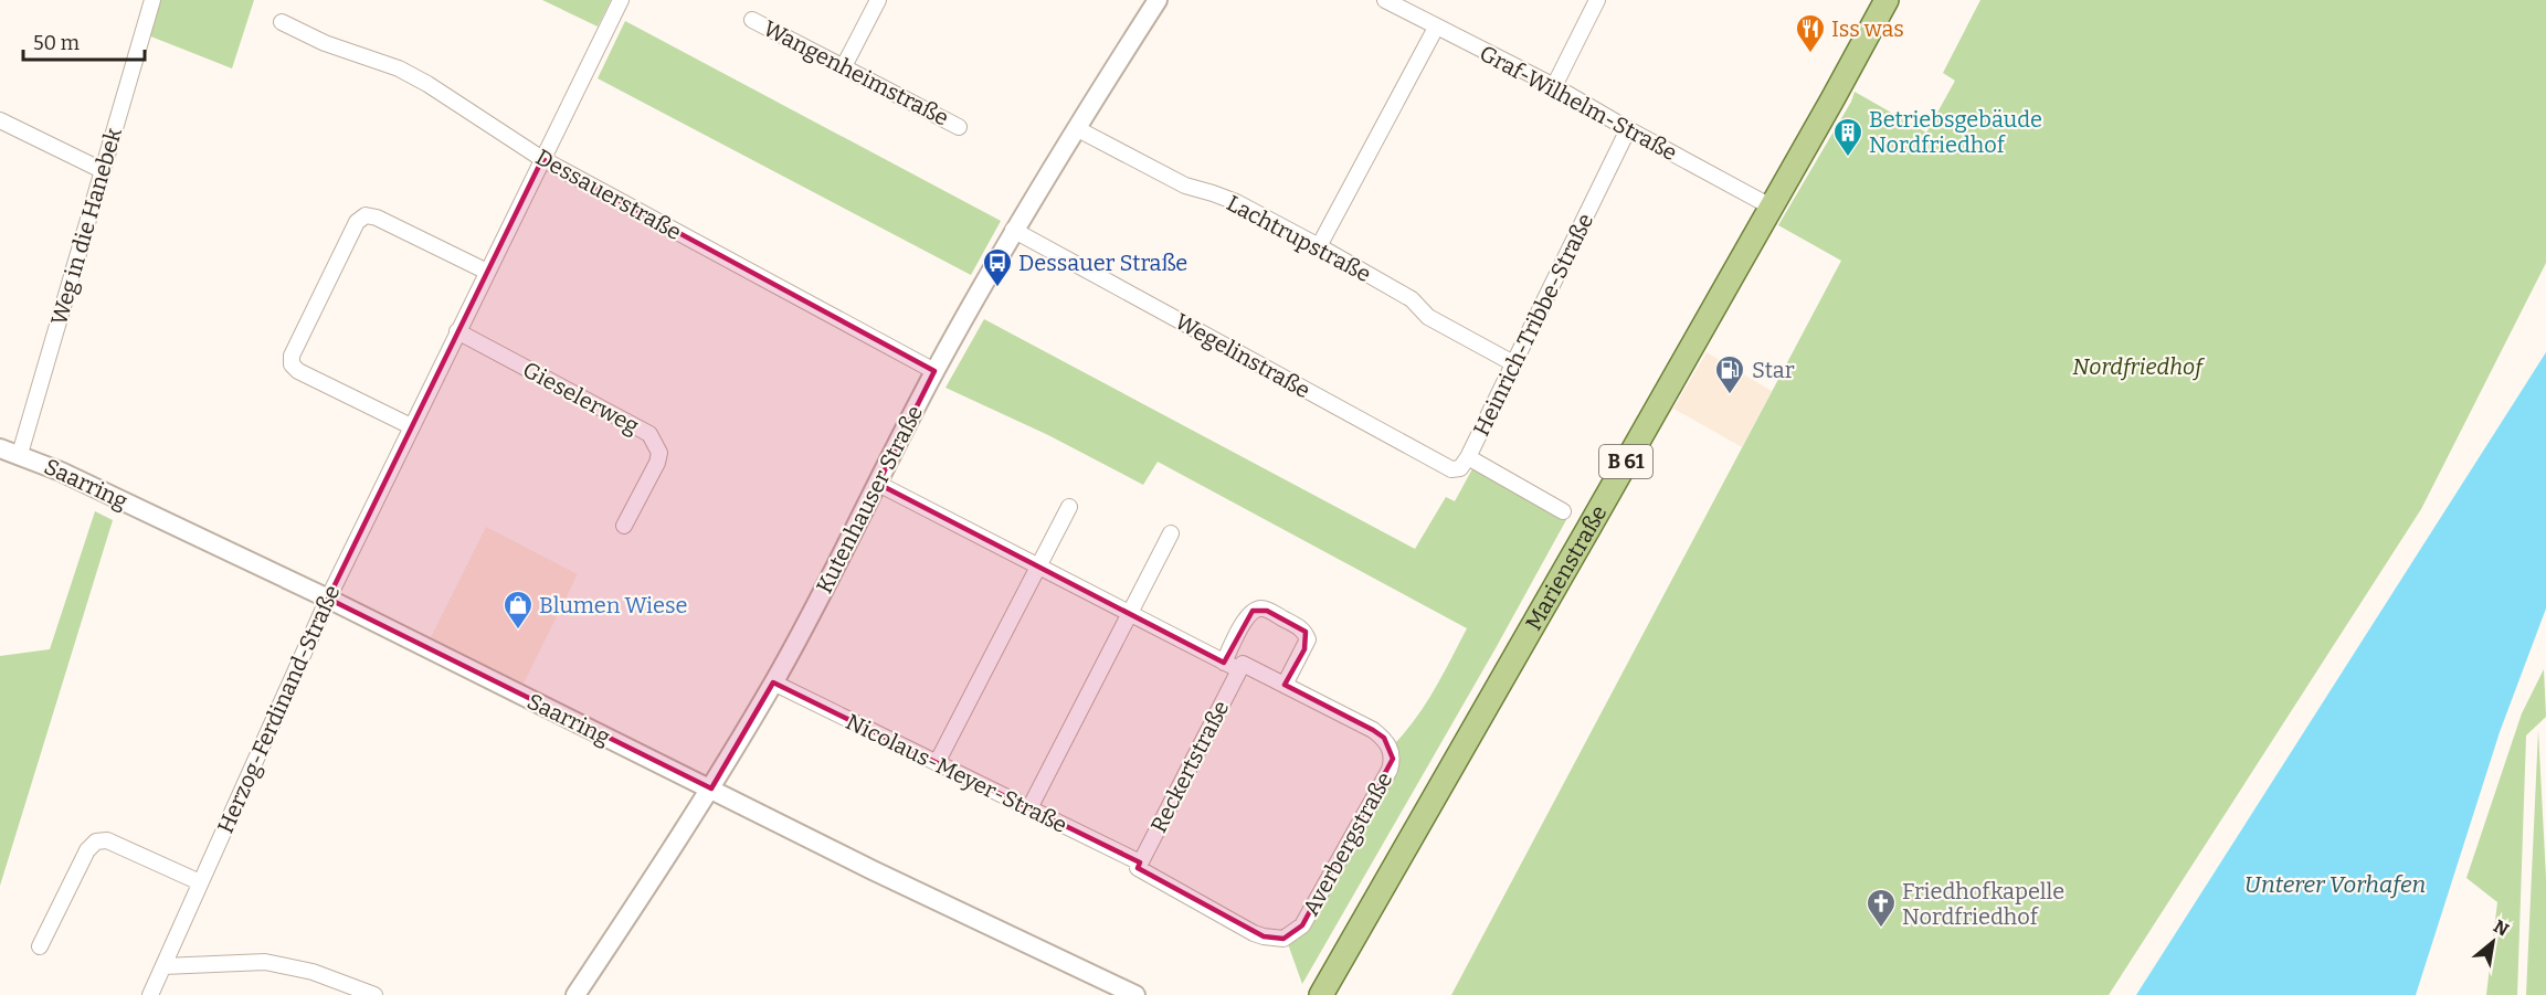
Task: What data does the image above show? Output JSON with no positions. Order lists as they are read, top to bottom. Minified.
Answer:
{"streets":{"main road":["B 61","Marienstraße"],"street":["Wangenheimstraße","Graf-Wilhelm-Straße","Dessauerstraße","Weg in die Hanebek","Lachtrupstraße","Heinrich-Tribbe-Straße","Wegelinstraße","Gieselerweg","Saarring","Kutenhauser Straße","Herzog-Ferdinand-Straße","Reckertstraße","Nicolaus-Meyer-Straße","Averbergstraße"]},"crossings":[["Graf-Wilhelm-Straße","Heinrich-Tribbe-Straße"],["Graf-Wilhelm-Straße","Marienstraße"],["Dessauerstraße","Kutenhauser Straße"],["Dessauerstraße","Herzog-Ferdinand-Straße"],["Weg in die Hanebek","Saarring"],["Lachtrupstraße","Heinrich-Tribbe-Straße"],["Lachtrupstraße","Kutenhauser Straße"],["Heinrich-Tribbe-Straße","Wegelinstraße"],["Wegelinstraße","Kutenhauser Straße"],["Gieselerweg","Herzog-Ferdinand-Straße"],["Saarring","Kutenhauser Straße"],["Saarring","Herzog-Ferdinand-Straße"],["Kutenhauser Straße","Nicolaus-Meyer-Straße"],["Reckertstraße","Nicolaus-Meyer-Straße"],["Reckertstraße","Averbergstraße"],["Nicolaus-Meyer-Straße","Averbergstraße"]],"water":["Unterer Vorhafen"],"parks":["Nordfriedhof"],"places":{"restaurant":["Iss was"],"building":["Betriebsgebäude Nordfriedhof"],"bus stop":["Dessauer Straße"],"fuel station":["Star"],"shop":["Blumen Wiese"],"church":["Friedhofkapelle Nordfriedhof"]},"scale_bar":"50 m","north":"top right"}
